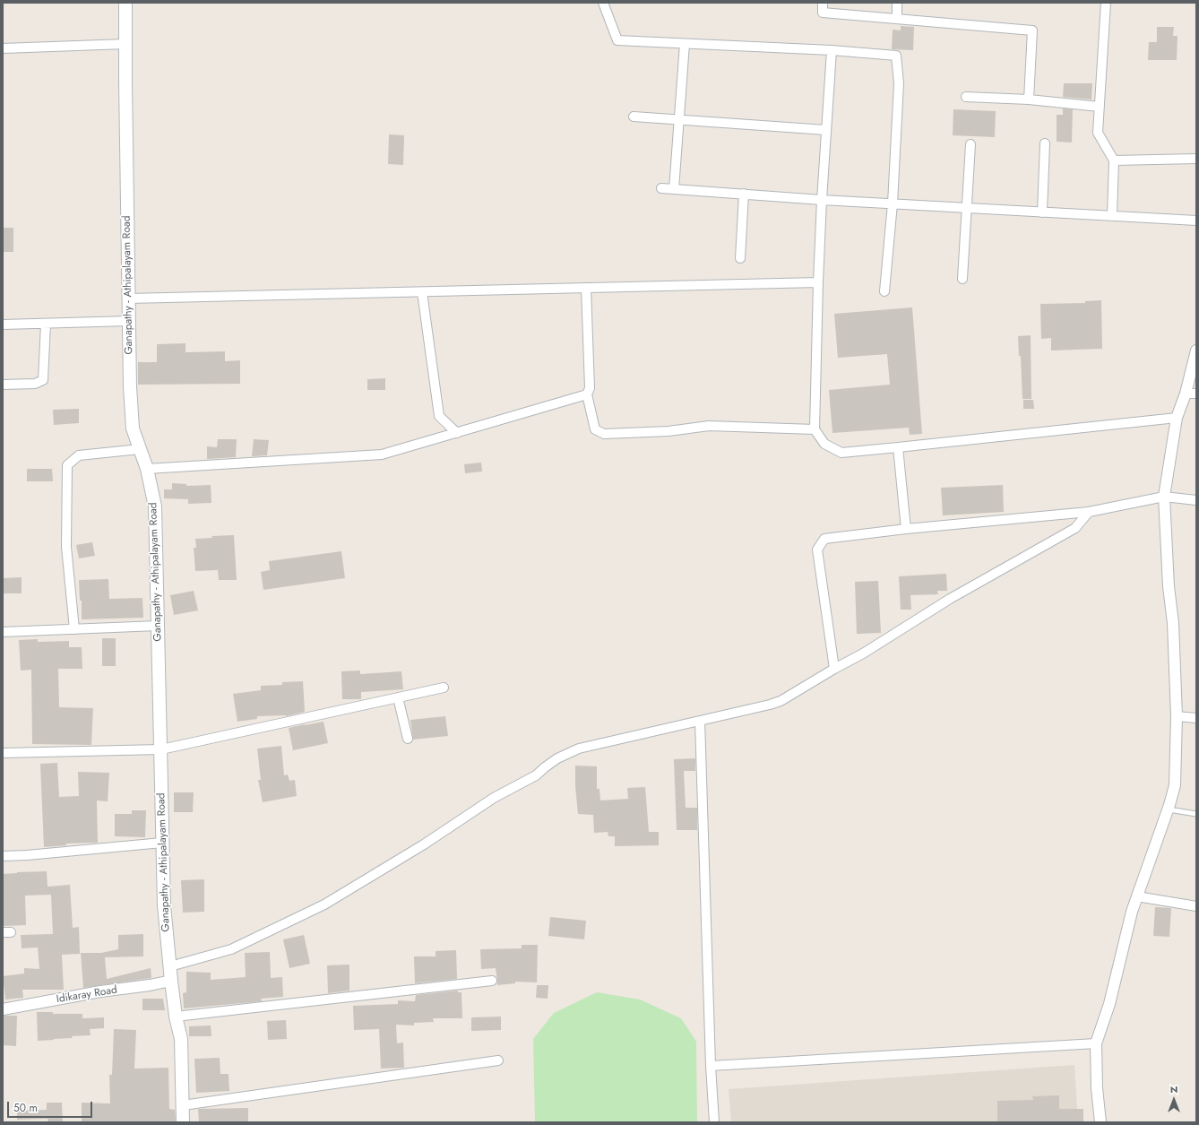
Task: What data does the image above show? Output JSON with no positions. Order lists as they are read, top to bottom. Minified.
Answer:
{"streets":{"main road":["Ganapathy - Athipalayam Road"],"street":["Idikaray Road"]},"crossings":[["Ganapathy - Athipalayam Road","Idikaray Road"]],"scale_bar":"50 m","north":"top"}
